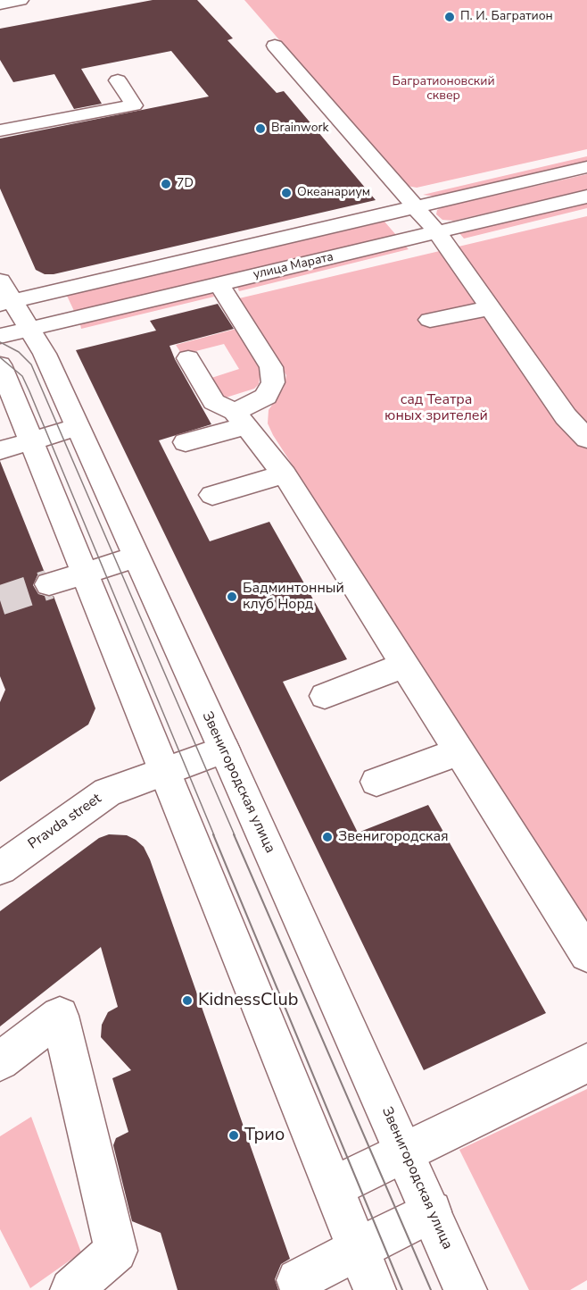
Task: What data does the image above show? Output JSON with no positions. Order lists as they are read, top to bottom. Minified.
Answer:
{"streets":{"street":["улица Марата","Звенигородская улица","Pravda street"]},"crossings":[["улица Марата","Звенигородская улица"],["Звенигородская улица","Pravda street"]],"parks":["Багратионовский сквер","сад Театра юных зрителей"],"places":["П. И. Багратион","Brainwork","7D","Океанариум","Бадминтонный клуб Норд","Звенигородская","KidnessClub","Трио"]}
